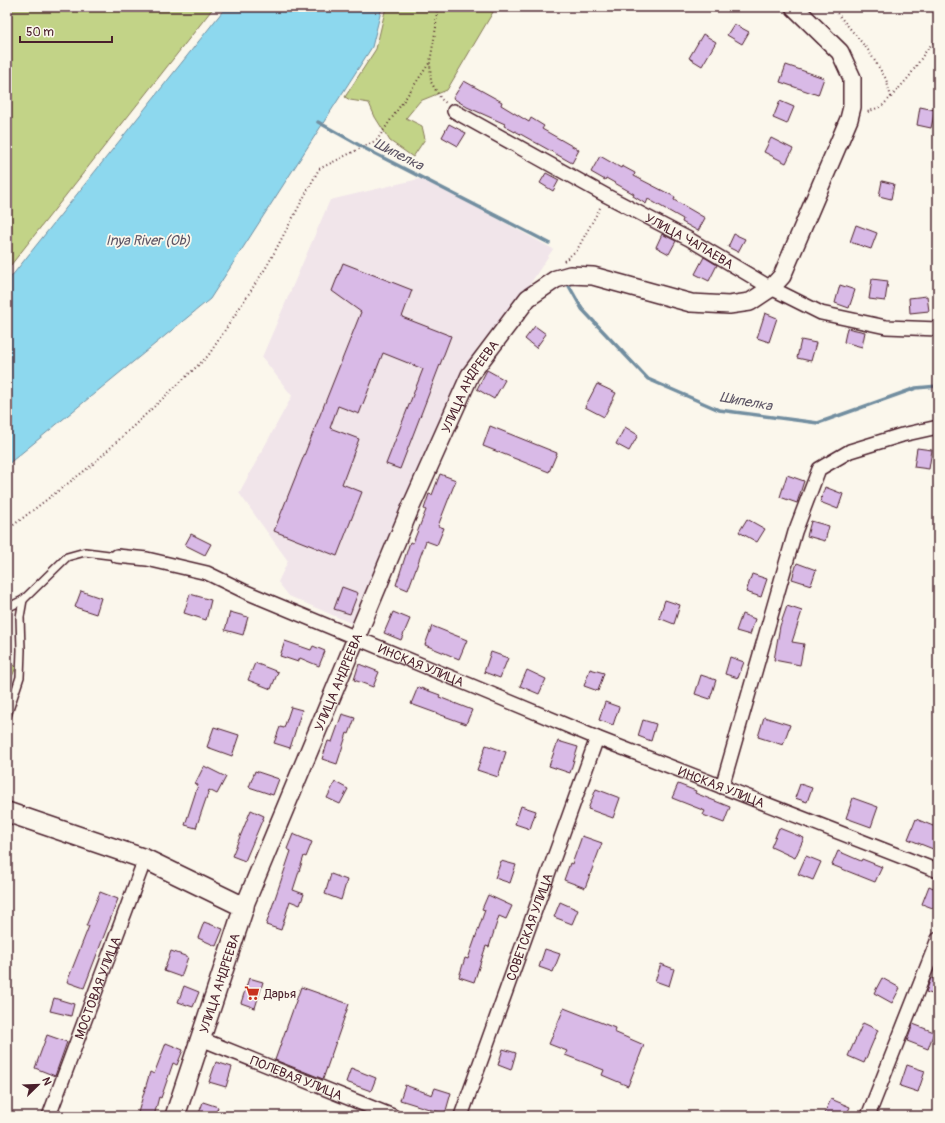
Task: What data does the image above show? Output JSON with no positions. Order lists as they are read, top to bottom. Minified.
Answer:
{"streets":{"main road":["УЛИЦА АНДРЕЕВА"],"street":["УЛИЦА ЧАПАЕВА","ИНСКАЯ УЛИЦА","СОВЕТСКАЯ УЛИЦА","МОСТОВАЯ УЛИЦА","ПОЛЕВАЯ УЛИЦА"]},"crossings":[["УЛИЦА ЧАПАЕВА","УЛИЦА АНДРЕЕВА"],["УЛИЦА АНДРЕЕВА","ИНСКАЯ УЛИЦА"],["УЛИЦА АНДРЕЕВА","ПОЛЕВАЯ УЛИЦА"],["ИНСКАЯ УЛИЦА","СОВЕТСКАЯ УЛИЦА"]],"water":["Шипелка","Inya River (Ob)"],"places":{"supermarket":["Дарья"]},"scale_bar":"50 m","north":"top right"}
